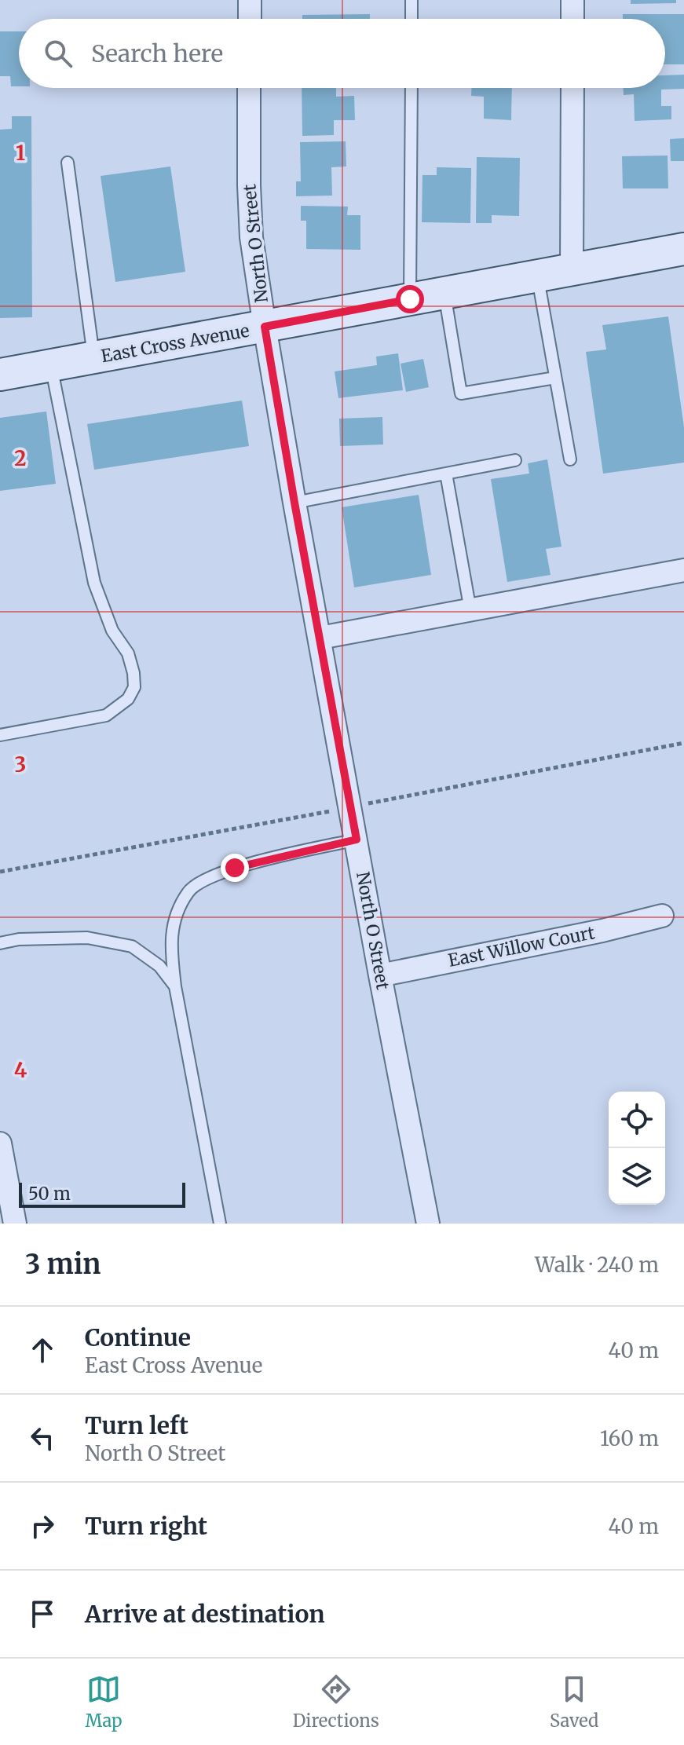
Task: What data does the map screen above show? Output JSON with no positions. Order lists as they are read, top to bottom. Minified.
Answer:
{"streets":{"street":["North O Street","East Cross Avenue","East Willow Court"]},"crossings":[["North O Street","East Cross Avenue"],["North O Street","East Willow Court"]],"scale_bar":"50 m","page":{"search":"Search here","scale":"50 m","heading":["3 min","Walk · 240 m"],"list":[["Continue","East Cross Avenue","40 m"],["Turn left","North O Street","160 m"],["Turn right","40 m"],"Arrive at destination"],"nav":["Map","Directions","Saved"]},"grid":{"rows":["1","2","3","4"]}}
